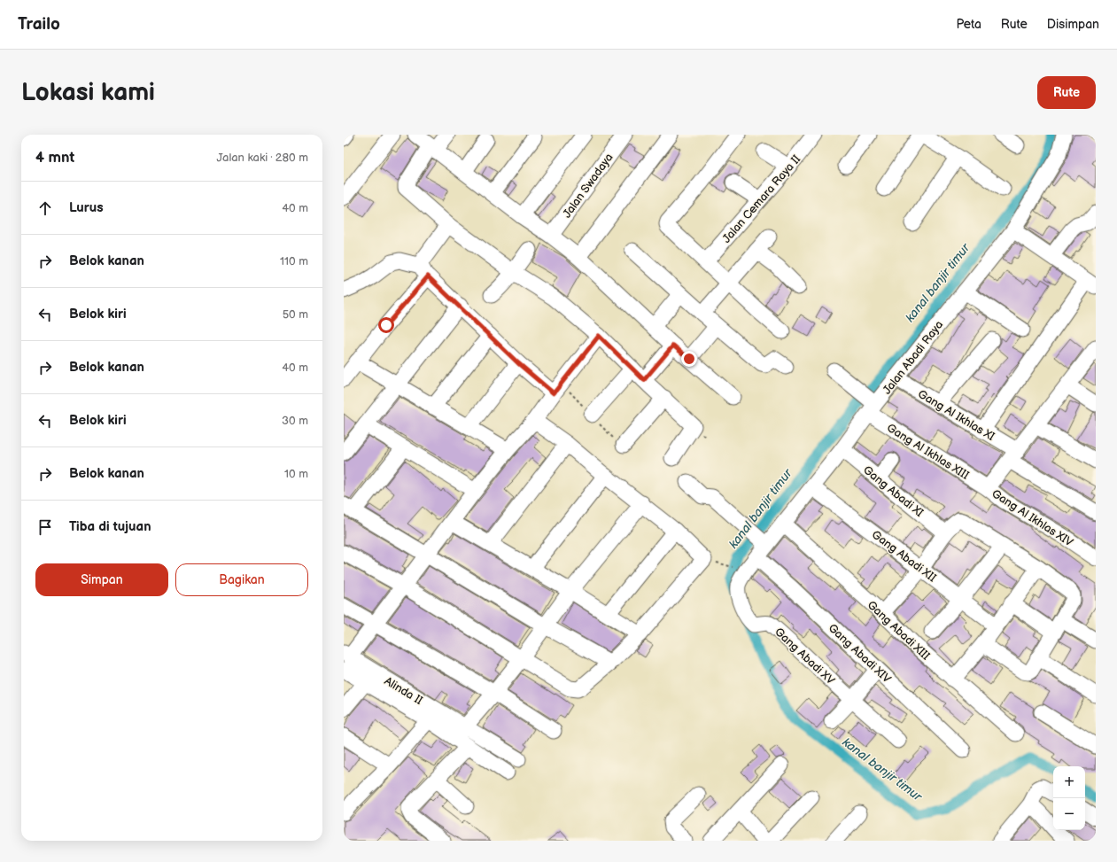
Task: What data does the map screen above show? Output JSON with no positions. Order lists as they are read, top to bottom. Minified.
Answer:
{"streets":{"street":["Jalan Swadaya","Jalan Cemara Raya II","Jalan Abadi Raya","Gang Al Ikhlas XI","Gang Al Ikhlas XIII","Gang Abadi XI","Gang Al Ikhlas XIV","Gang Abadi XII","Gang Abadi XIII","Gang Abadi XIV","Gang Abadi XV","Alinda II"]},"crossings":[["Jalan Abadi Raya","Gang Al Ikhlas XI"],["Jalan Abadi Raya","Gang Al Ikhlas XIII"],["Jalan Abadi Raya","Gang Abadi XI"],["Jalan Abadi Raya","Gang Abadi XII"],["Jalan Abadi Raya","Gang Abadi XIII"],["Jalan Abadi Raya","Gang Abadi XIV"],["Jalan Abadi Raya","Gang Abadi XV"],["Gang Al Ikhlas XIII","Gang Al Ikhlas XIV"]],"water":["kanal banjir timur"],"page":{"header":"Trailo","nav":["Peta","Rute","Disimpan"],"buttons":["Rute",["Simpan","Bagikan"]],"title":"Lokasi kami","heading":["4 mnt","Jalan kaki · 280 m"],"list":[["Lurus","40 m"],["Belok kanan","110 m"],["Belok kiri","50 m"],["Belok kanan","40 m"],["Belok kiri","30 m"],["Belok kanan","10 m"],"Tiba di tujuan"],"map_buttons":["+","−"]}}
